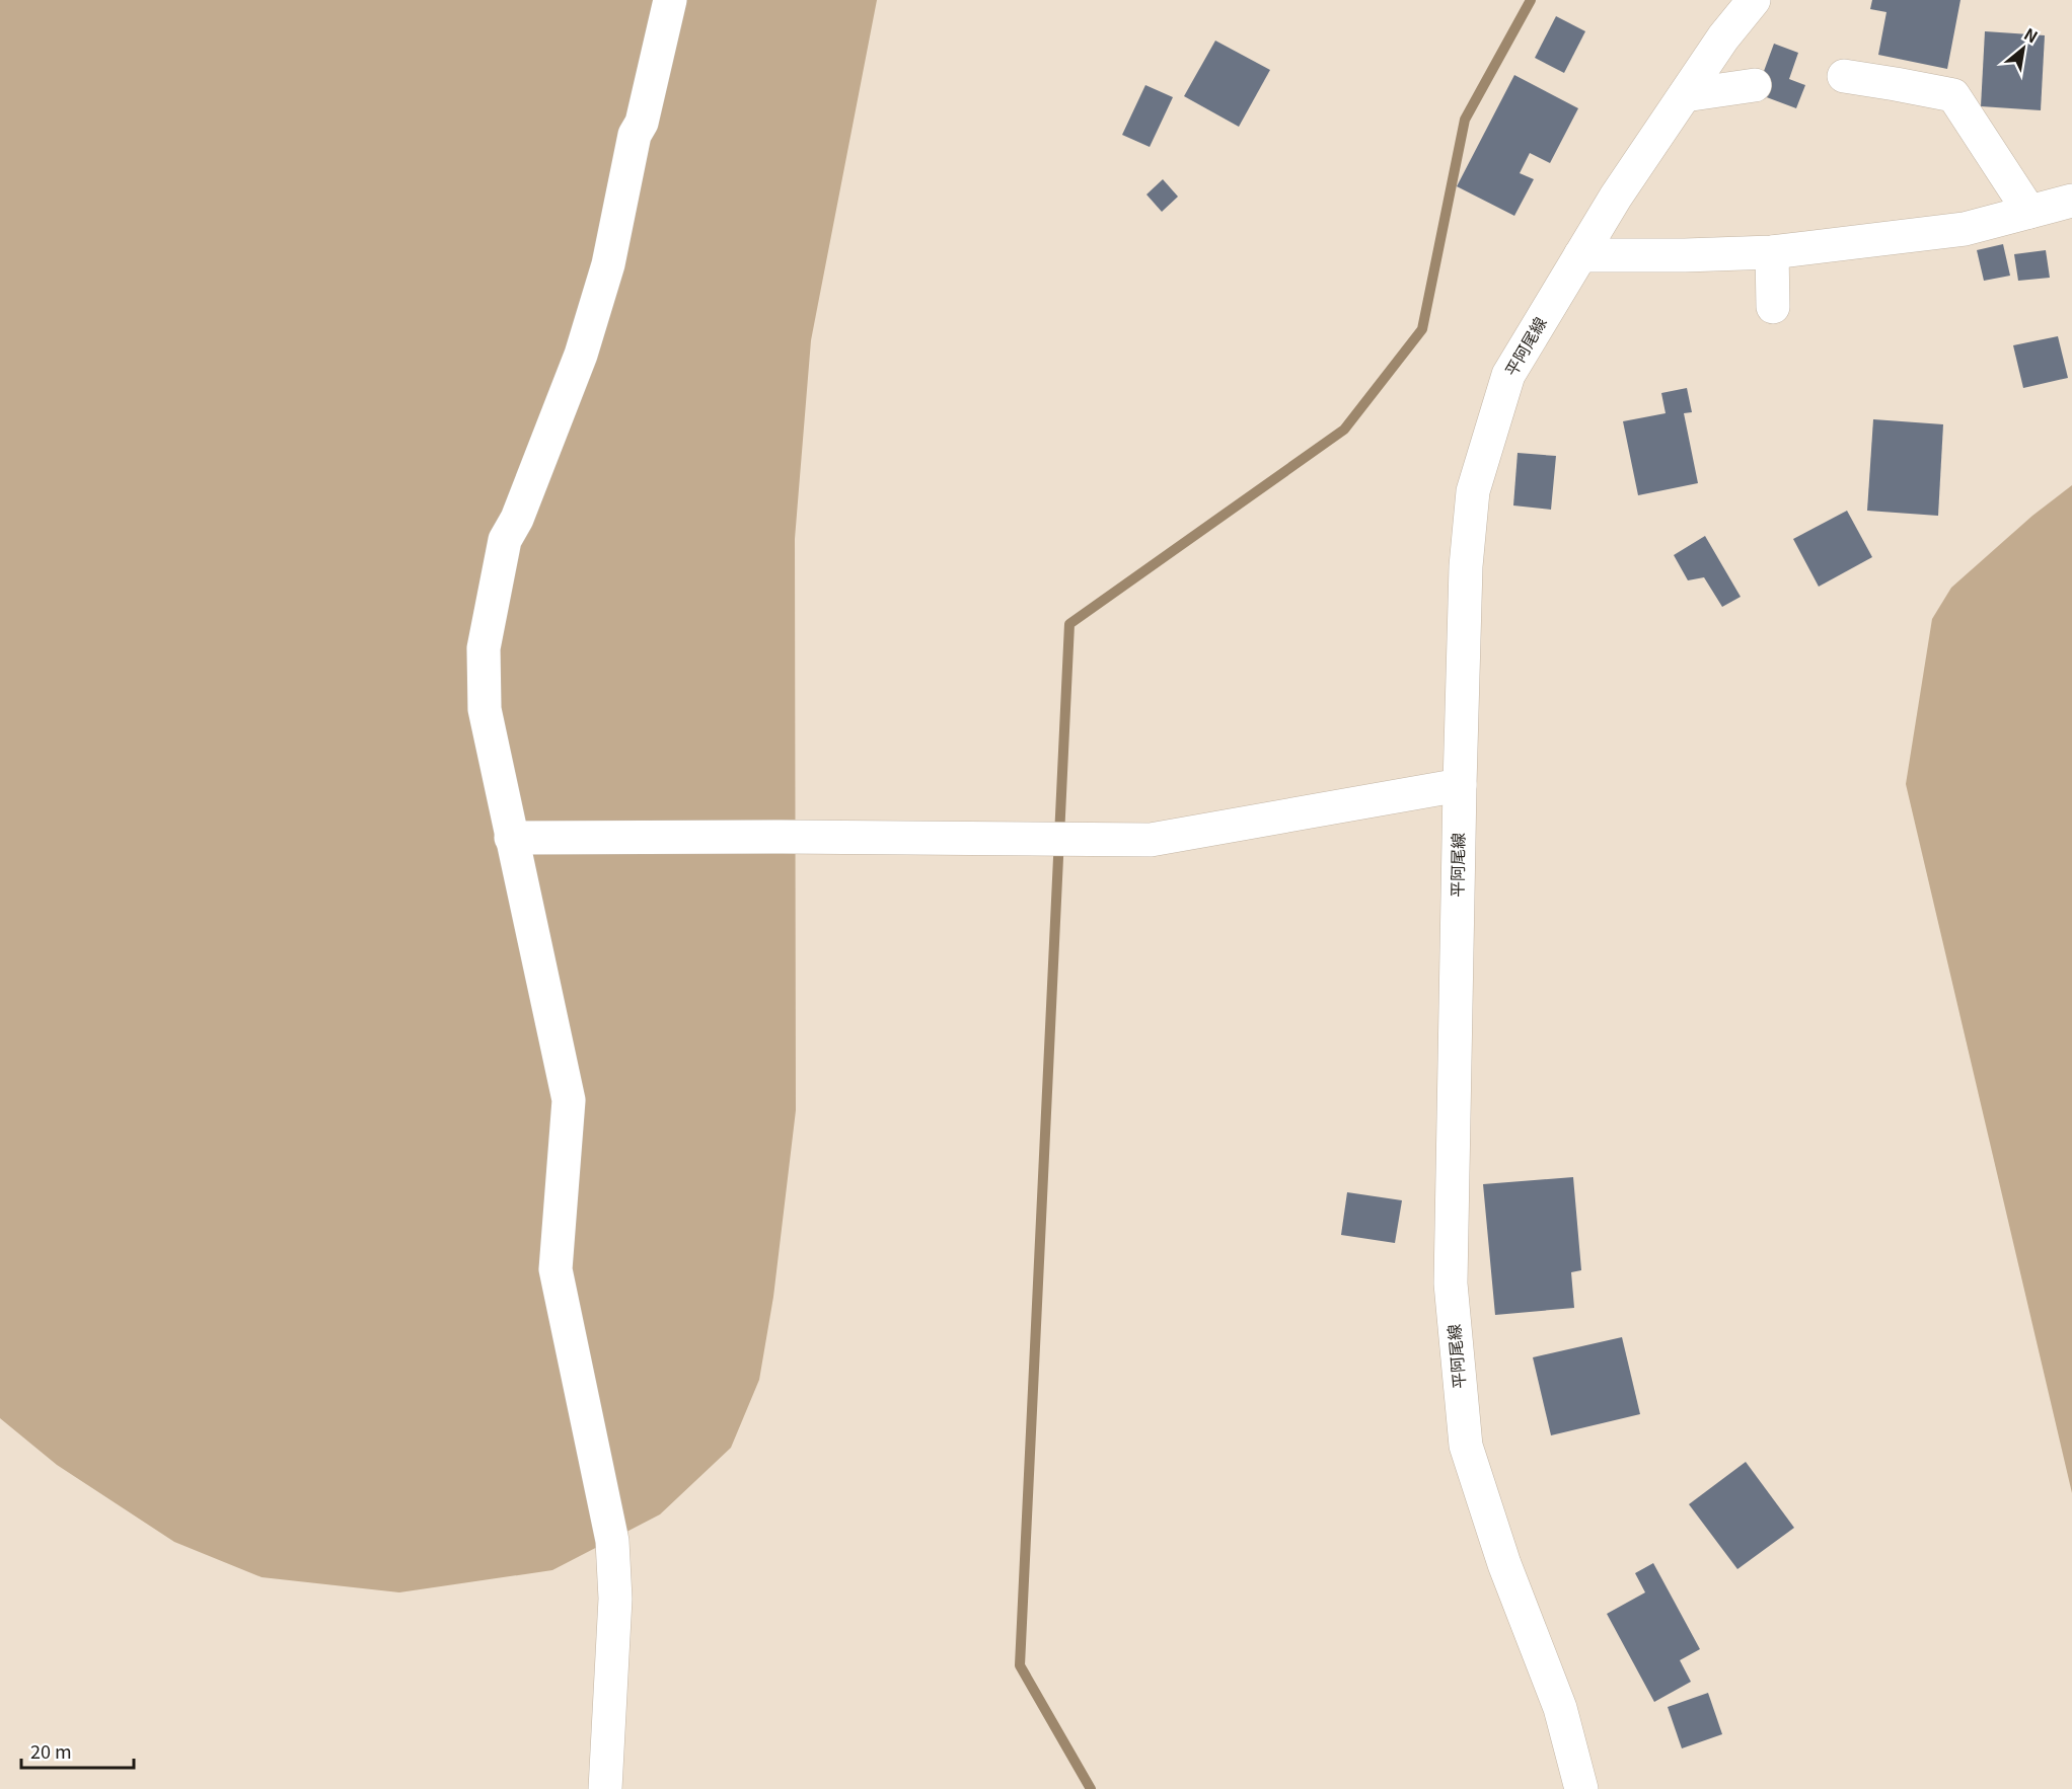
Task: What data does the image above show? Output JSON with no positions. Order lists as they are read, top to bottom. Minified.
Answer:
{"streets":{"street":["平阿尾線"]},"scale_bar":"20 m","north":"top right"}
